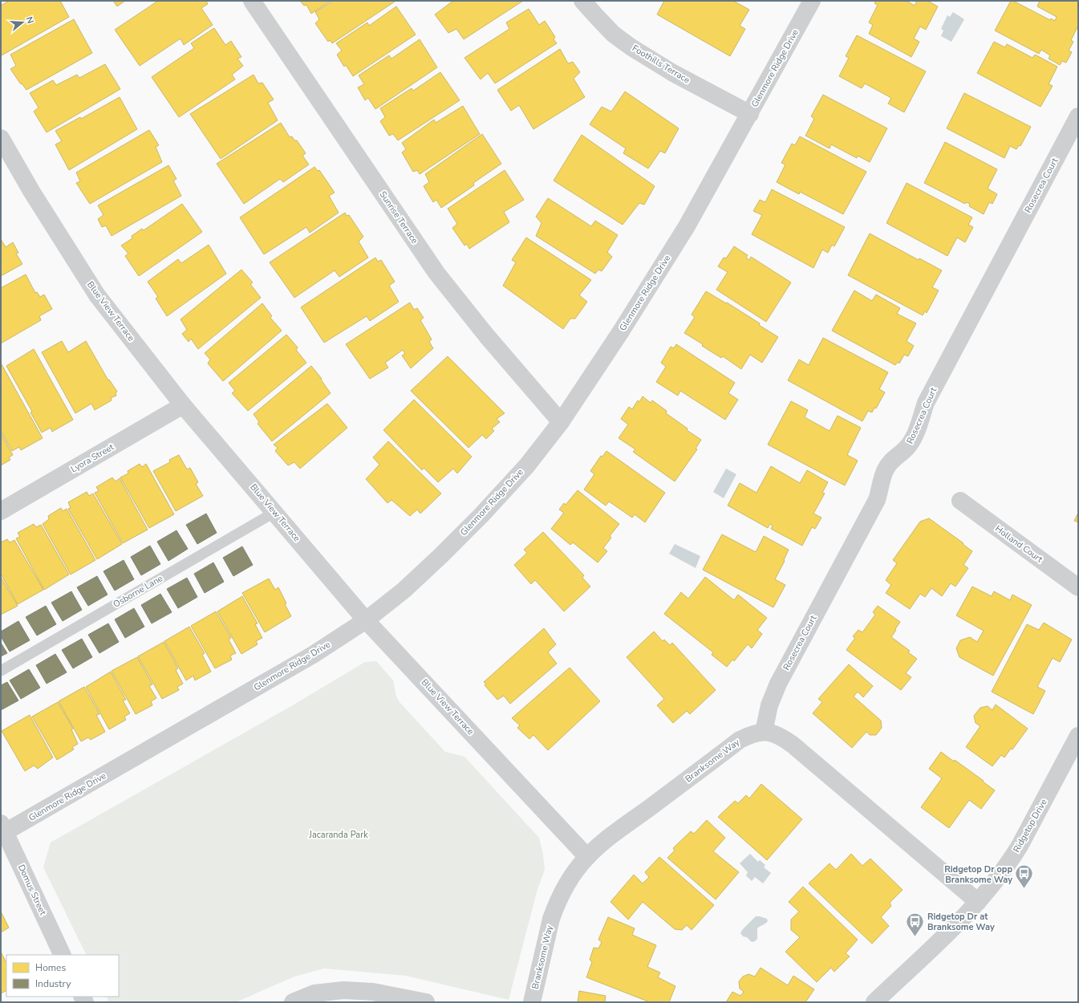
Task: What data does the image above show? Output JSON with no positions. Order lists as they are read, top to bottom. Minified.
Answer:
{"streets":{"street":["Foothills Terrace","Glenmore Ridge Drive","Rosecrea Court","Sunrise Terrace","Blue View Terrace","Lyora Street","Holland Court","Branksome Way","Ridgetop Drive","Domus Street"],"lane":["Osborne Lane"]},"crossings":[["Foothills Terrace","Glenmore Ridge Drive"],["Glenmore Ridge Drive","Sunrise Terrace"],["Glenmore Ridge Drive","Blue View Terrace"],["Glenmore Ridge Drive","Domus Street"],["Rosecrea Court","Branksome Way"],["Blue View Terrace","Lyora Street"],["Blue View Terrace","Osborne Lane"],["Blue View Terrace","Branksome Way"],["Branksome Way","Ridgetop Drive"]],"parks":["Jacaranda Park"],"places":{"bus stop":["Ridgetop Dr opp Branksome Way","Ridgetop Dr at Branksome Way"]},"legend":["Homes","Industry"],"north":"right"}
